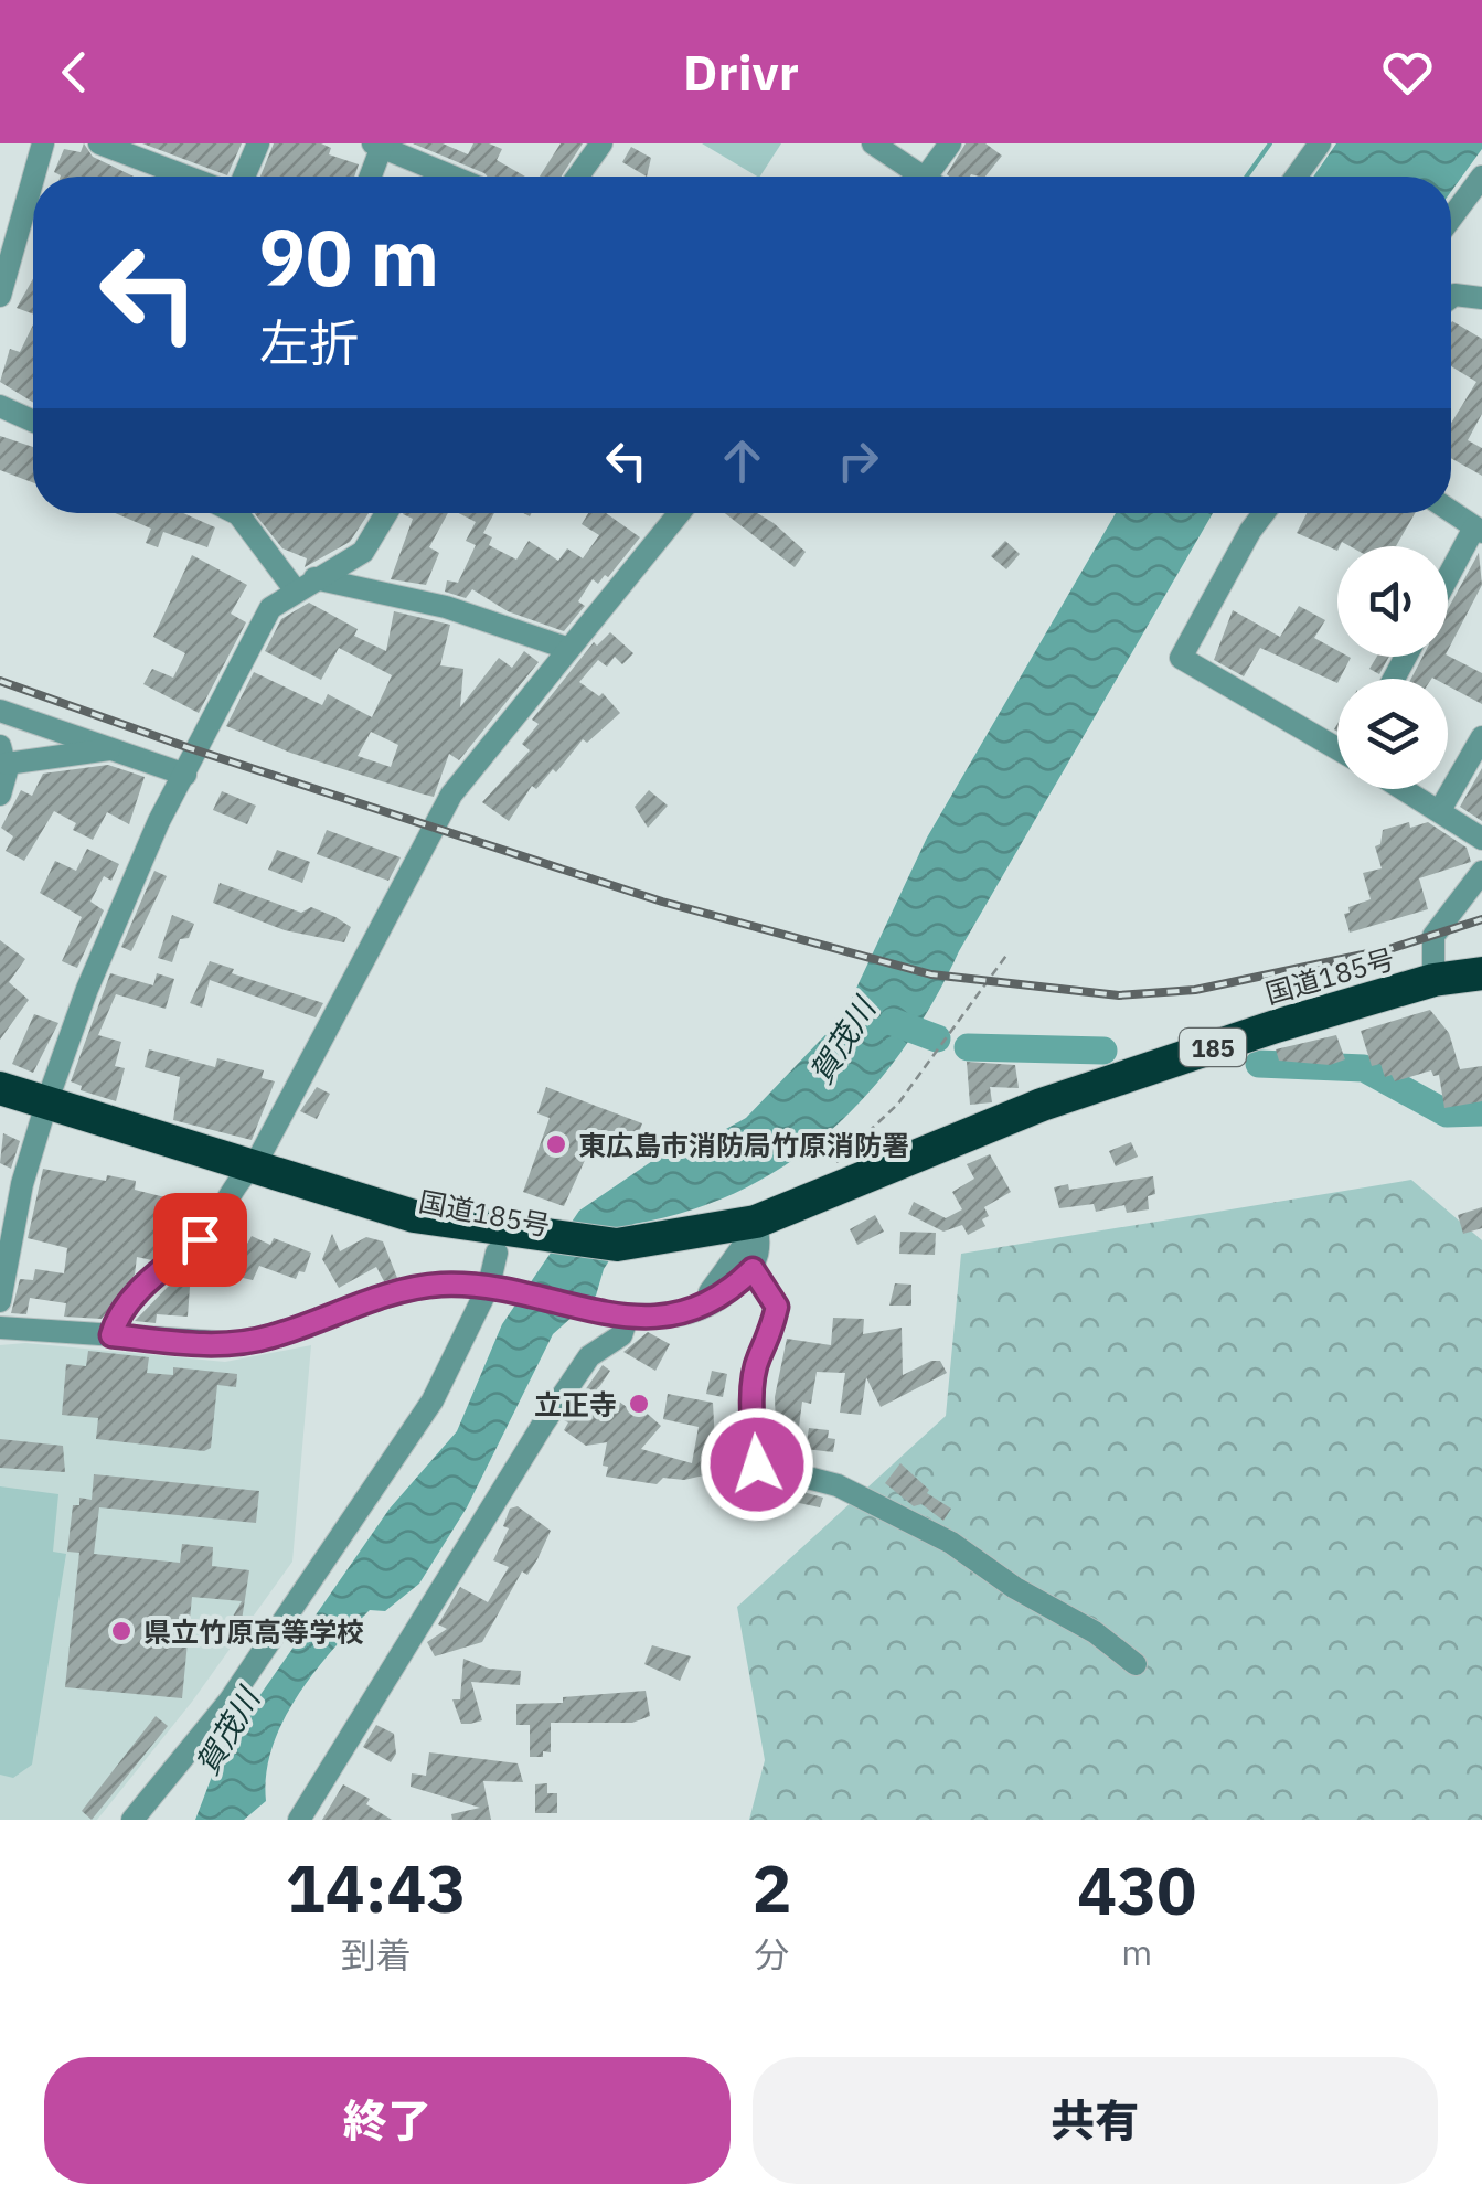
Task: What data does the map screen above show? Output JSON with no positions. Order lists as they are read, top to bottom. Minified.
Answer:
{"streets":{"highway":["国道185号","185"]},"water":["賀茂川"],"places":["東広島市消防局竹原消防署","立正寺","県立竹原高等学校"],"page":{"header":"Drivr","turn":["90 m","左折"],"eta":["14:43","到着","2","分","430","m"],"buttons":["終了","共有"]}}
